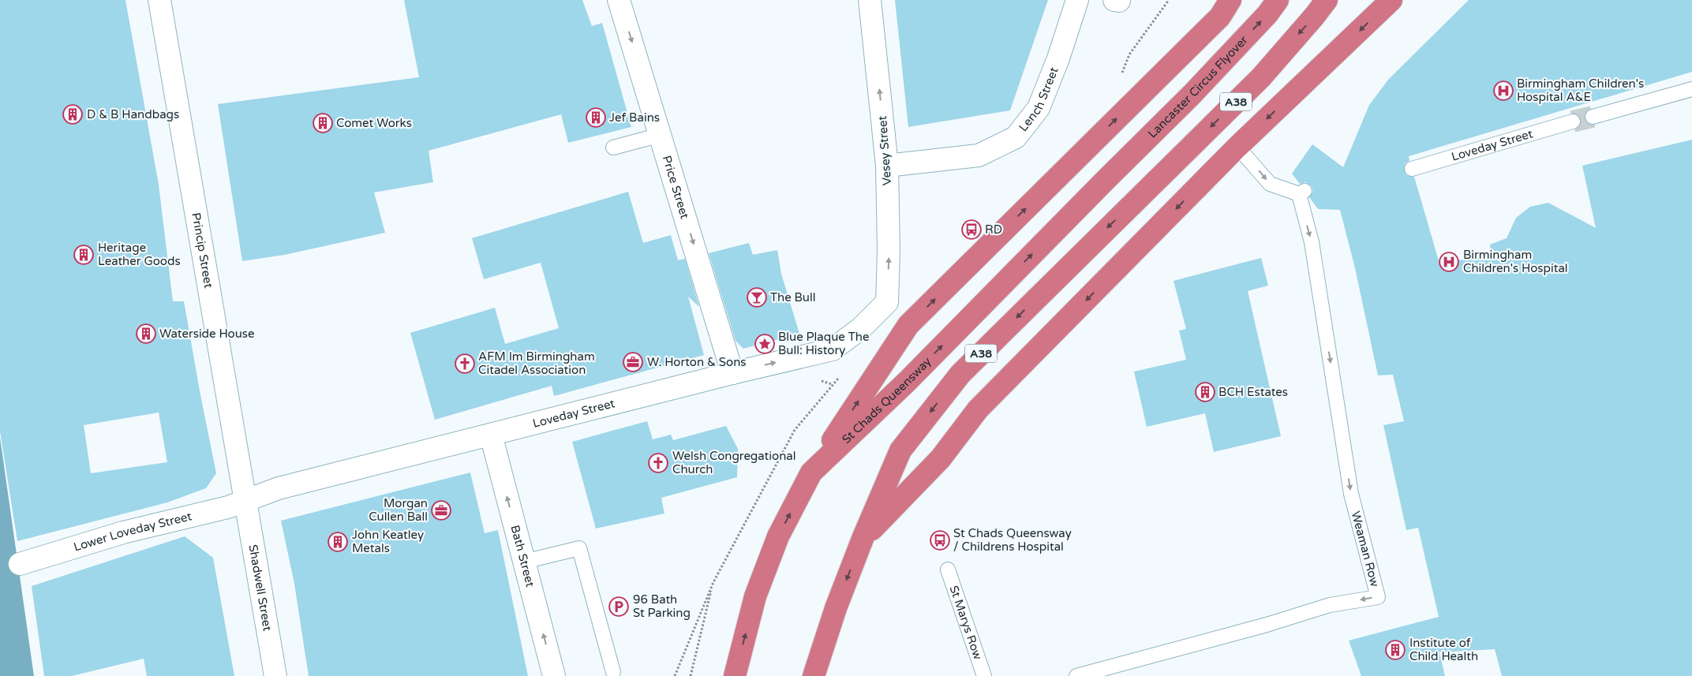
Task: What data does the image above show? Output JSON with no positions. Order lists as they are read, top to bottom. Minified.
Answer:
{"streets":{"highway":["Lancaster Circus Flyover","A38","St Chads Queensway"],"street":["Lench Street","Loveday Street","Vesey Street","Price Street","Princip Street","Lower Loveday Street","Bath Street","Shadwell Street"],"lane":["Weaman Row","St Marys Row"]},"crossings":[["Lancaster Circus Flyover","St Chads Queensway"],["Lench Street","Vesey Street"],["Loveday Street","Vesey Street"],["Loveday Street","Price Street"],["Loveday Street","Princip Street"],["Loveday Street","Lower Loveday Street"],["Loveday Street","Bath Street"],["Loveday Street","Shadwell Street"],["Princip Street","Lower Loveday Street"],["Princip Street","Shadwell Street"],["Lower Loveday Street","Shadwell Street"]],"one_way":["Vesey Street","Price Street","Bath Street"],"places":{"hospital":["Birmingham Children's Hospital A&E","Birmingham Children's Hospital"],"building":["D & B Handbags","Jef Bains","Comet Works","Heritage Leather Goods","Waterside House","BCH Estates","John Keatley Metals","Institute of Child Health"],"bus stop":["RD","St Chads Queensway / Childrens Hospital"],"bar":["The Bull"],"place":["Blue Plaque The Bull: History"],"office":["W. Horton & Sons","Morgan Cullen Ball"],"church":["AFM Im Birmingham Citadel Association","Welsh Congregational Church"],"parking":["96 Bath St Parking"]}}
